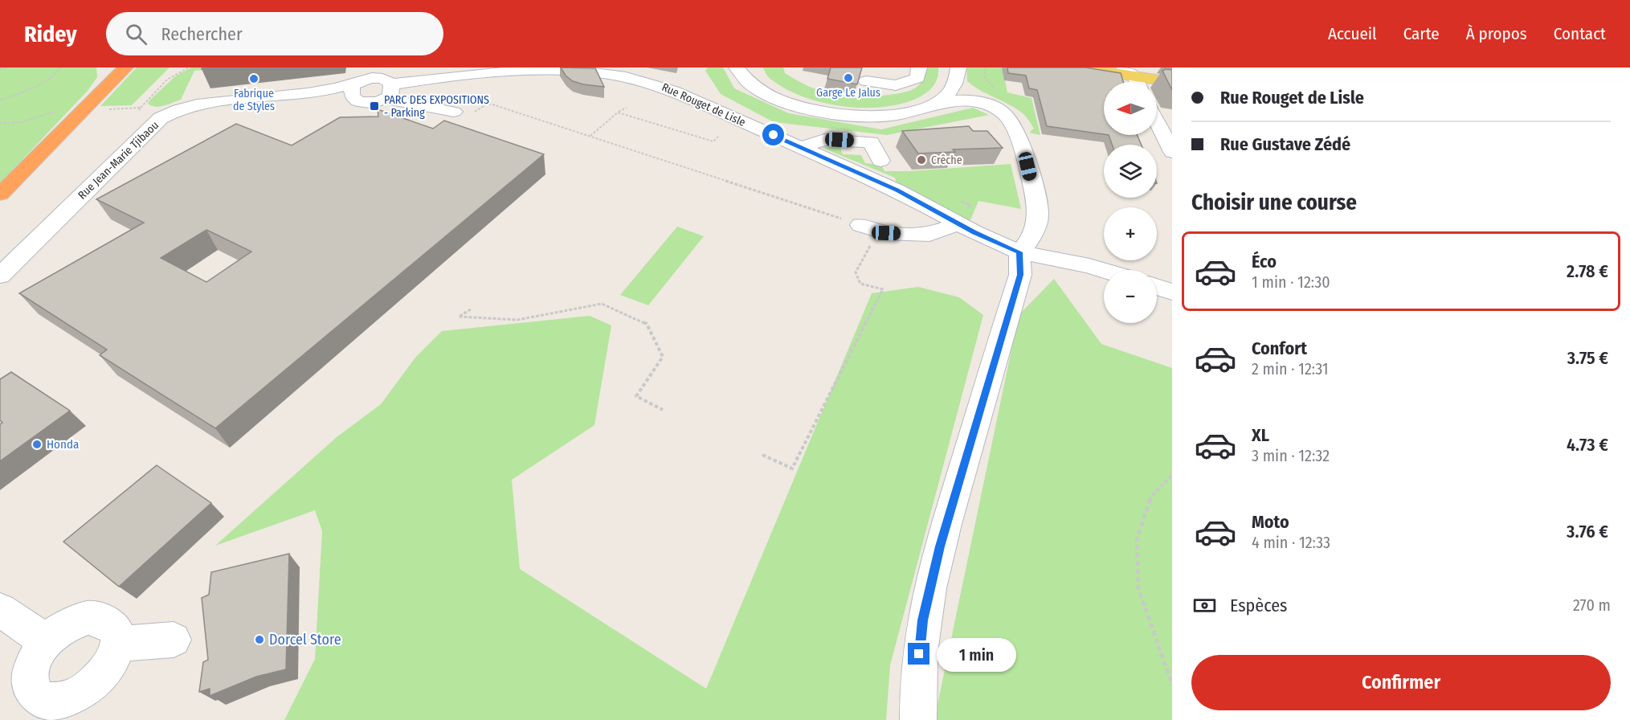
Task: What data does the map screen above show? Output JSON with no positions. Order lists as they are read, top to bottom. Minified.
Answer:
{"streets":{"street":["Rue Rouget de Lisle","Rue Jean-Marie Tjibaou"]},"places":{"other":["Garge Le Jalus","Fabrique de Styles","Crêche","Honda","Dorcel Store"],"transit":["PARC DES EXPOSITIONS - Parking"]},"north":"left","page":{"header":"Ridey","search":"Rechercher","nav":["Accueil","Carte","À propos","Contact"],"banner":["Rue Rouget de Lisle","Rue Gustave Zédé"],"map_buttons":["+","−"],"heading":"Choisir une course","list":[{"name":"Éco","note":"1 min · 12:30","value":"2.78 €"},{"name":"Confort","note":"2 min · 12:31","value":"3.75 €"},{"name":"XL","note":"3 min · 12:32","value":"4.73 €"},{"name":"Moto","note":"4 min · 12:33","value":"3.76 €"}],"pay":["Espèces","270 m"],"bubble":"1 min","buttons":"Confirmer"}}
